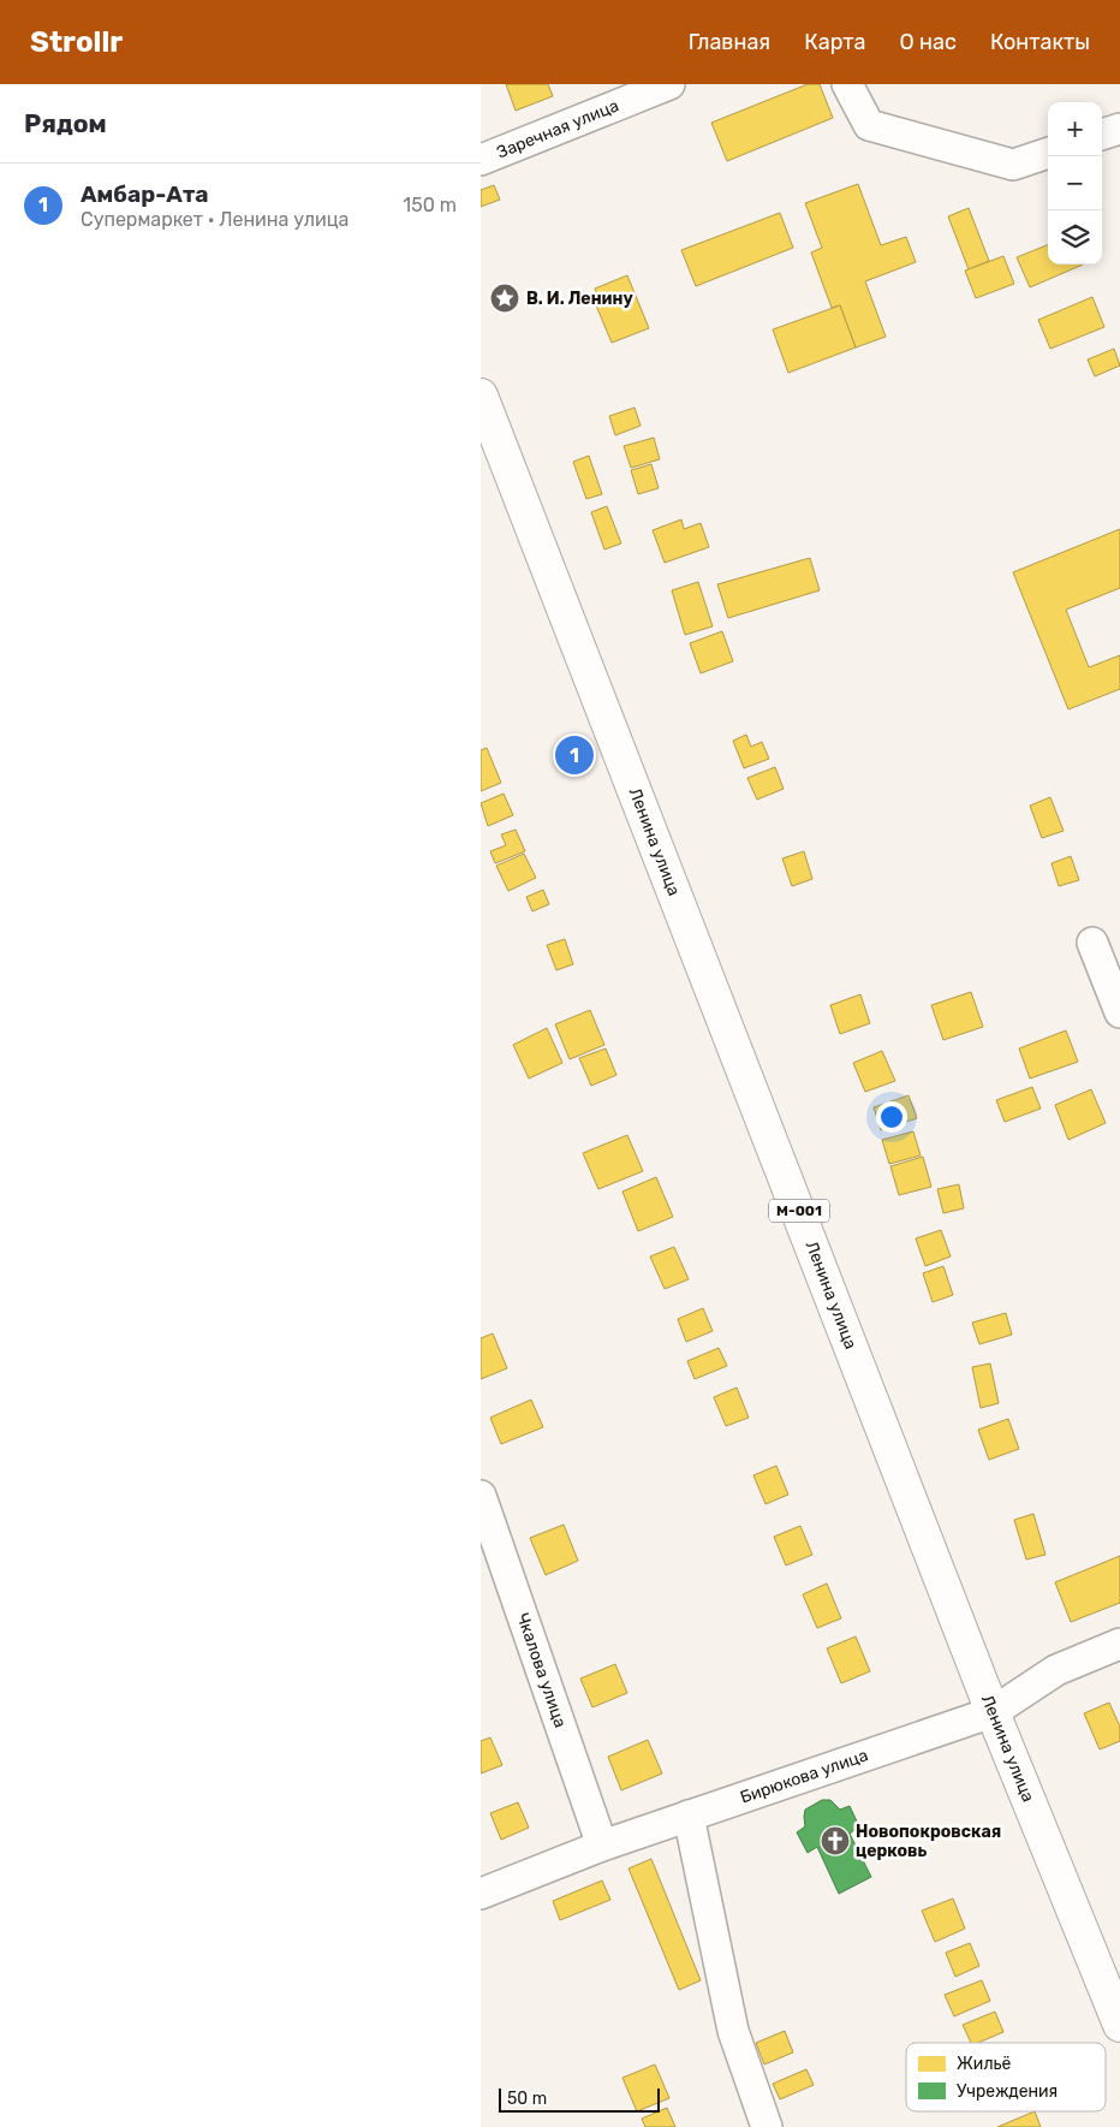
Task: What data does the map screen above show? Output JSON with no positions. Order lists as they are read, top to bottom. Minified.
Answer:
{"streets":{"main road":["Ленина улица","М-001"],"street":["Заречная улица","Чкалова улица","Бирюкова улица"]},"crossings":[["Ленина улица","Бирюкова улица"],["Чкалова улица","Бирюкова улица"]],"places":{"place":["В. И. Ленину"],"church":["Новопокровская церковь"]},"legend":["Жильё","Учреждения"],"scale_bar":"50 m","page":{"header":"Strollr","nav":["Главная","Карта","О нас","Контакты"],"heading":"Рядом","map_buttons":["+","−"],"list":[{"mark":"1","name":"Амбар-Ата","note":"Супермаркет · Ленина улица","value":"150 m"}],"pins":"1","scale":"50 m"}}
